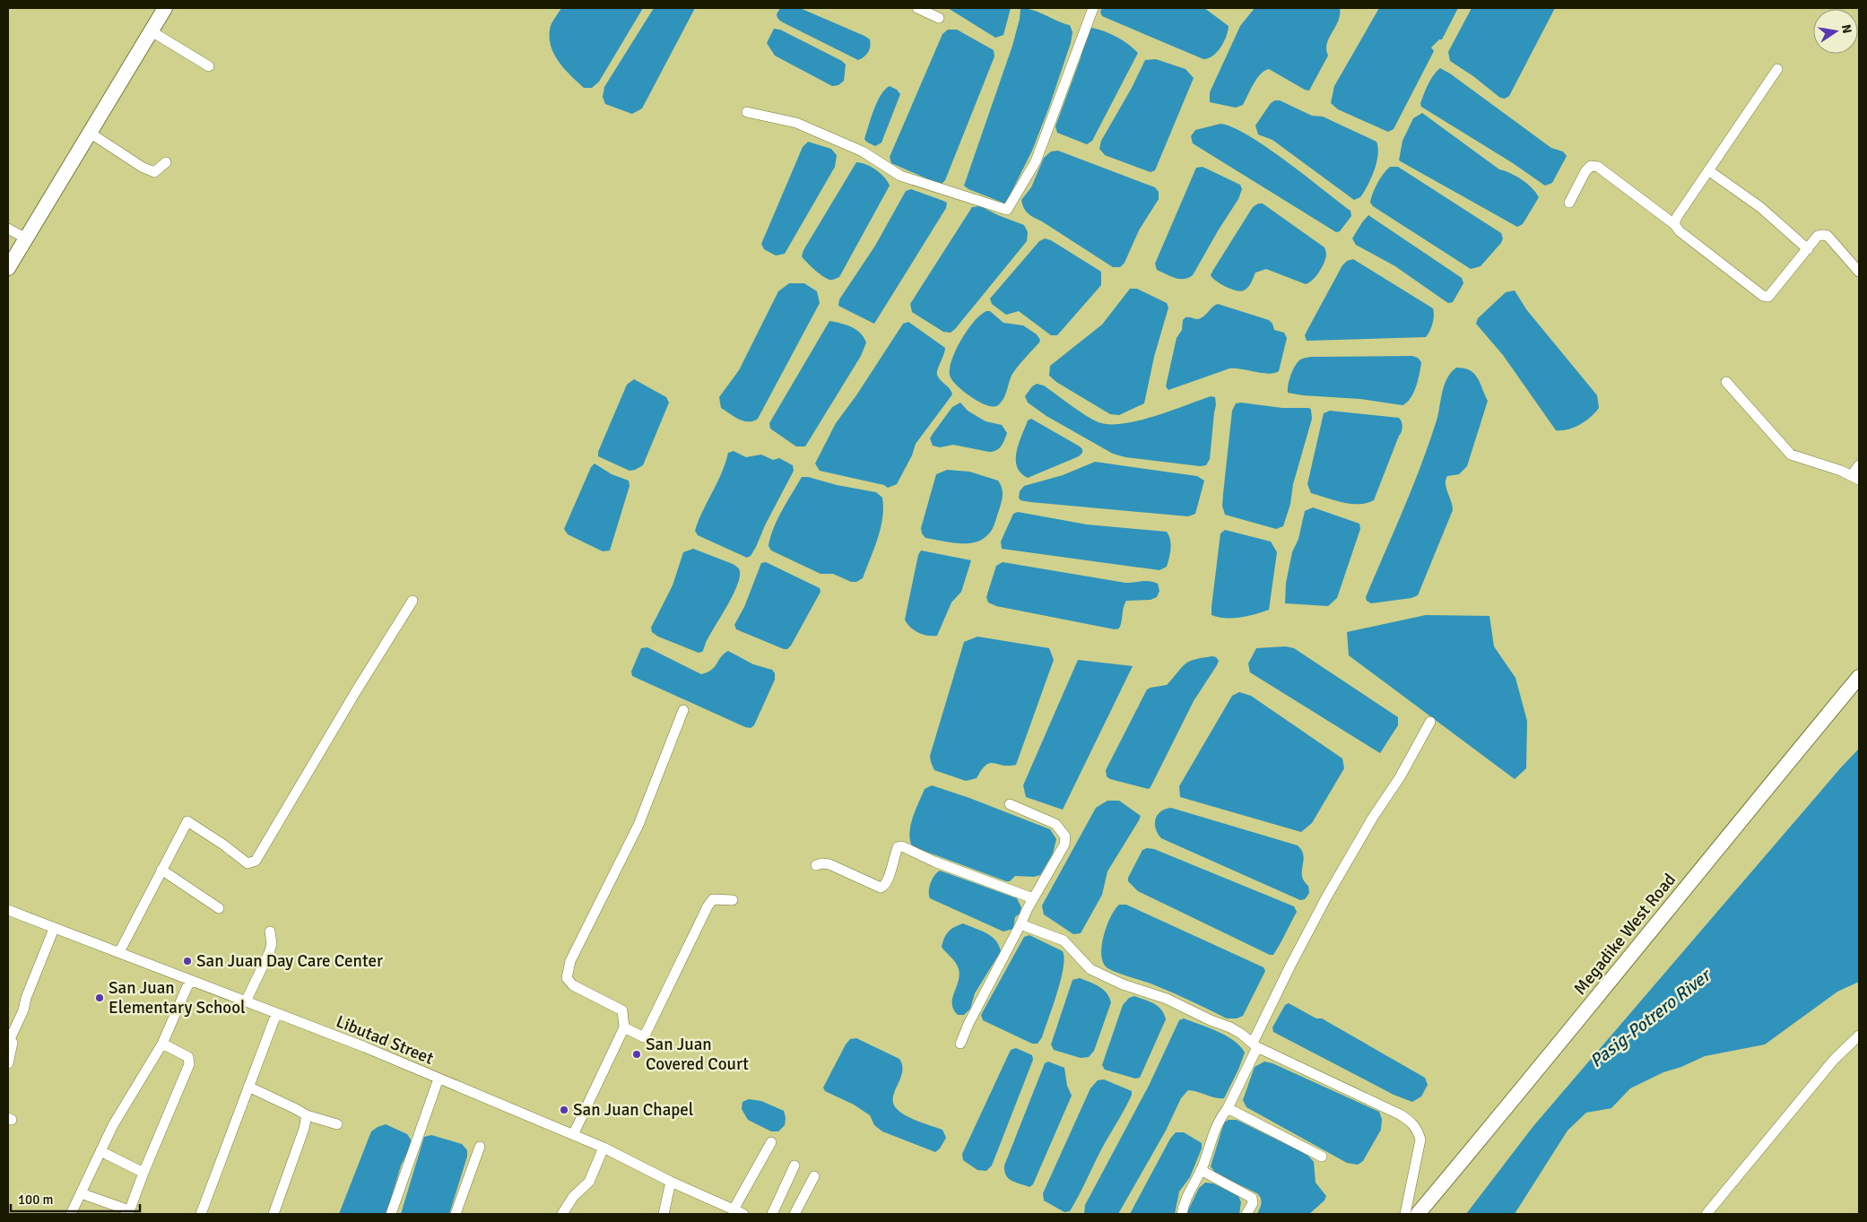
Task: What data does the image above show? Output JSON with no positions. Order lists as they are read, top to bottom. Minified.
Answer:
{"streets":{"street":["Megadike West Road","Libutad Street"]},"water":["Pasig-Potrero River"],"places":["San Juan Day Care Center","San Juan Elementary School","San Juan Covered Court","San Juan Chapel"],"scale_bar":"100 m","north":"right"}
